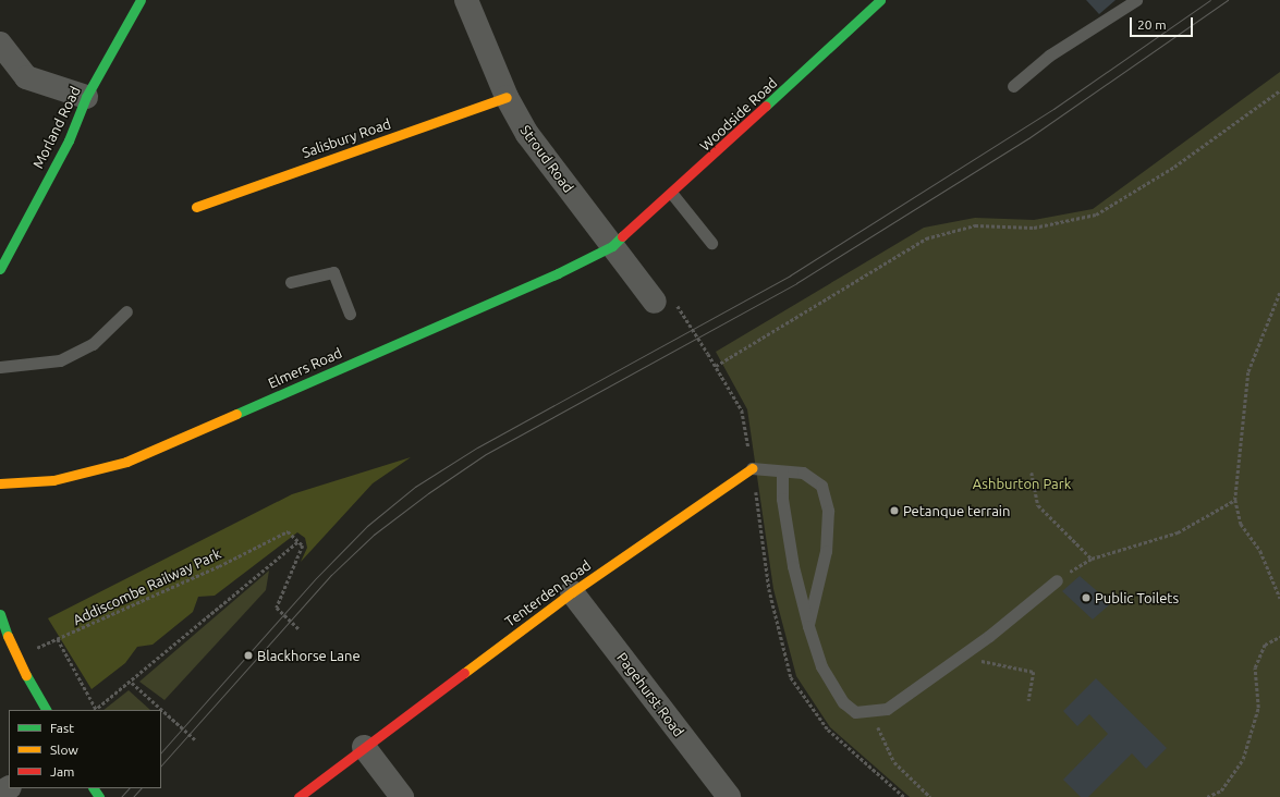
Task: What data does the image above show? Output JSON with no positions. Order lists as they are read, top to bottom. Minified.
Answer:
{"streets":{"street":["Woodside Road","Morland Road","Salisbury Road","Stroud Road","Elmers Road","Tenterden Road","Pagehurst Road"],"path":["Addiscombe Railway Park"]},"crossings":[["Woodside Road","Stroud Road"],["Woodside Road","Elmers Road"],["Salisbury Road","Stroud Road"],["Stroud Road","Elmers Road"],["Tenterden Road","Pagehurst Road"]],"parks":["Ashburton Park"],"places":["Petanque terrain","Public Toilets","Blackhorse Lane"],"legend":["Fast","Slow","Jam"],"scale_bar":"20 m"}
